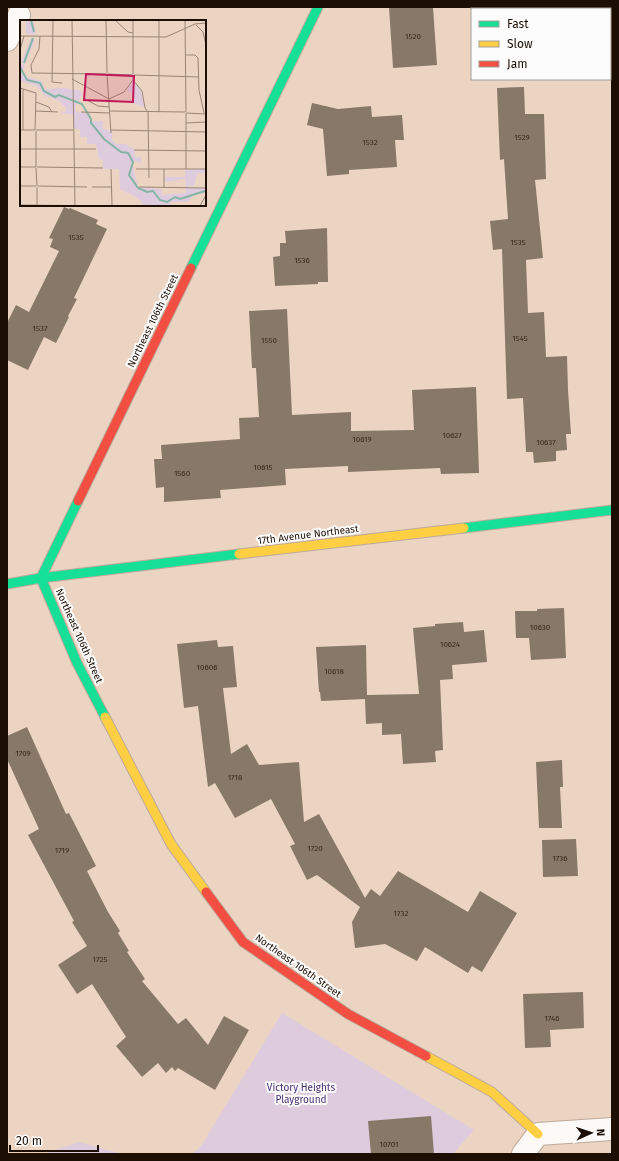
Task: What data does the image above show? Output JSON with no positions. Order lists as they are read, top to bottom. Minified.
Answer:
{"streets":{"street":["Northeast 106th Street","17th Avenue Northeast"]},"crossings":[["Northeast 106th Street","17th Avenue Northeast"]],"parks":["Victory Heights Playground"],"house_numbers":["1520","1529","1532","1535","1535","1536","1537","1545","1550","10627","10619","10637","10615","1560","10630","10624","10606","10618","1709","1718","1720","1719","1736","1732","1725","1746","10701"],"legend":["Fast","Slow","Jam"],"scale_bar":"20 m","north":"right"}
